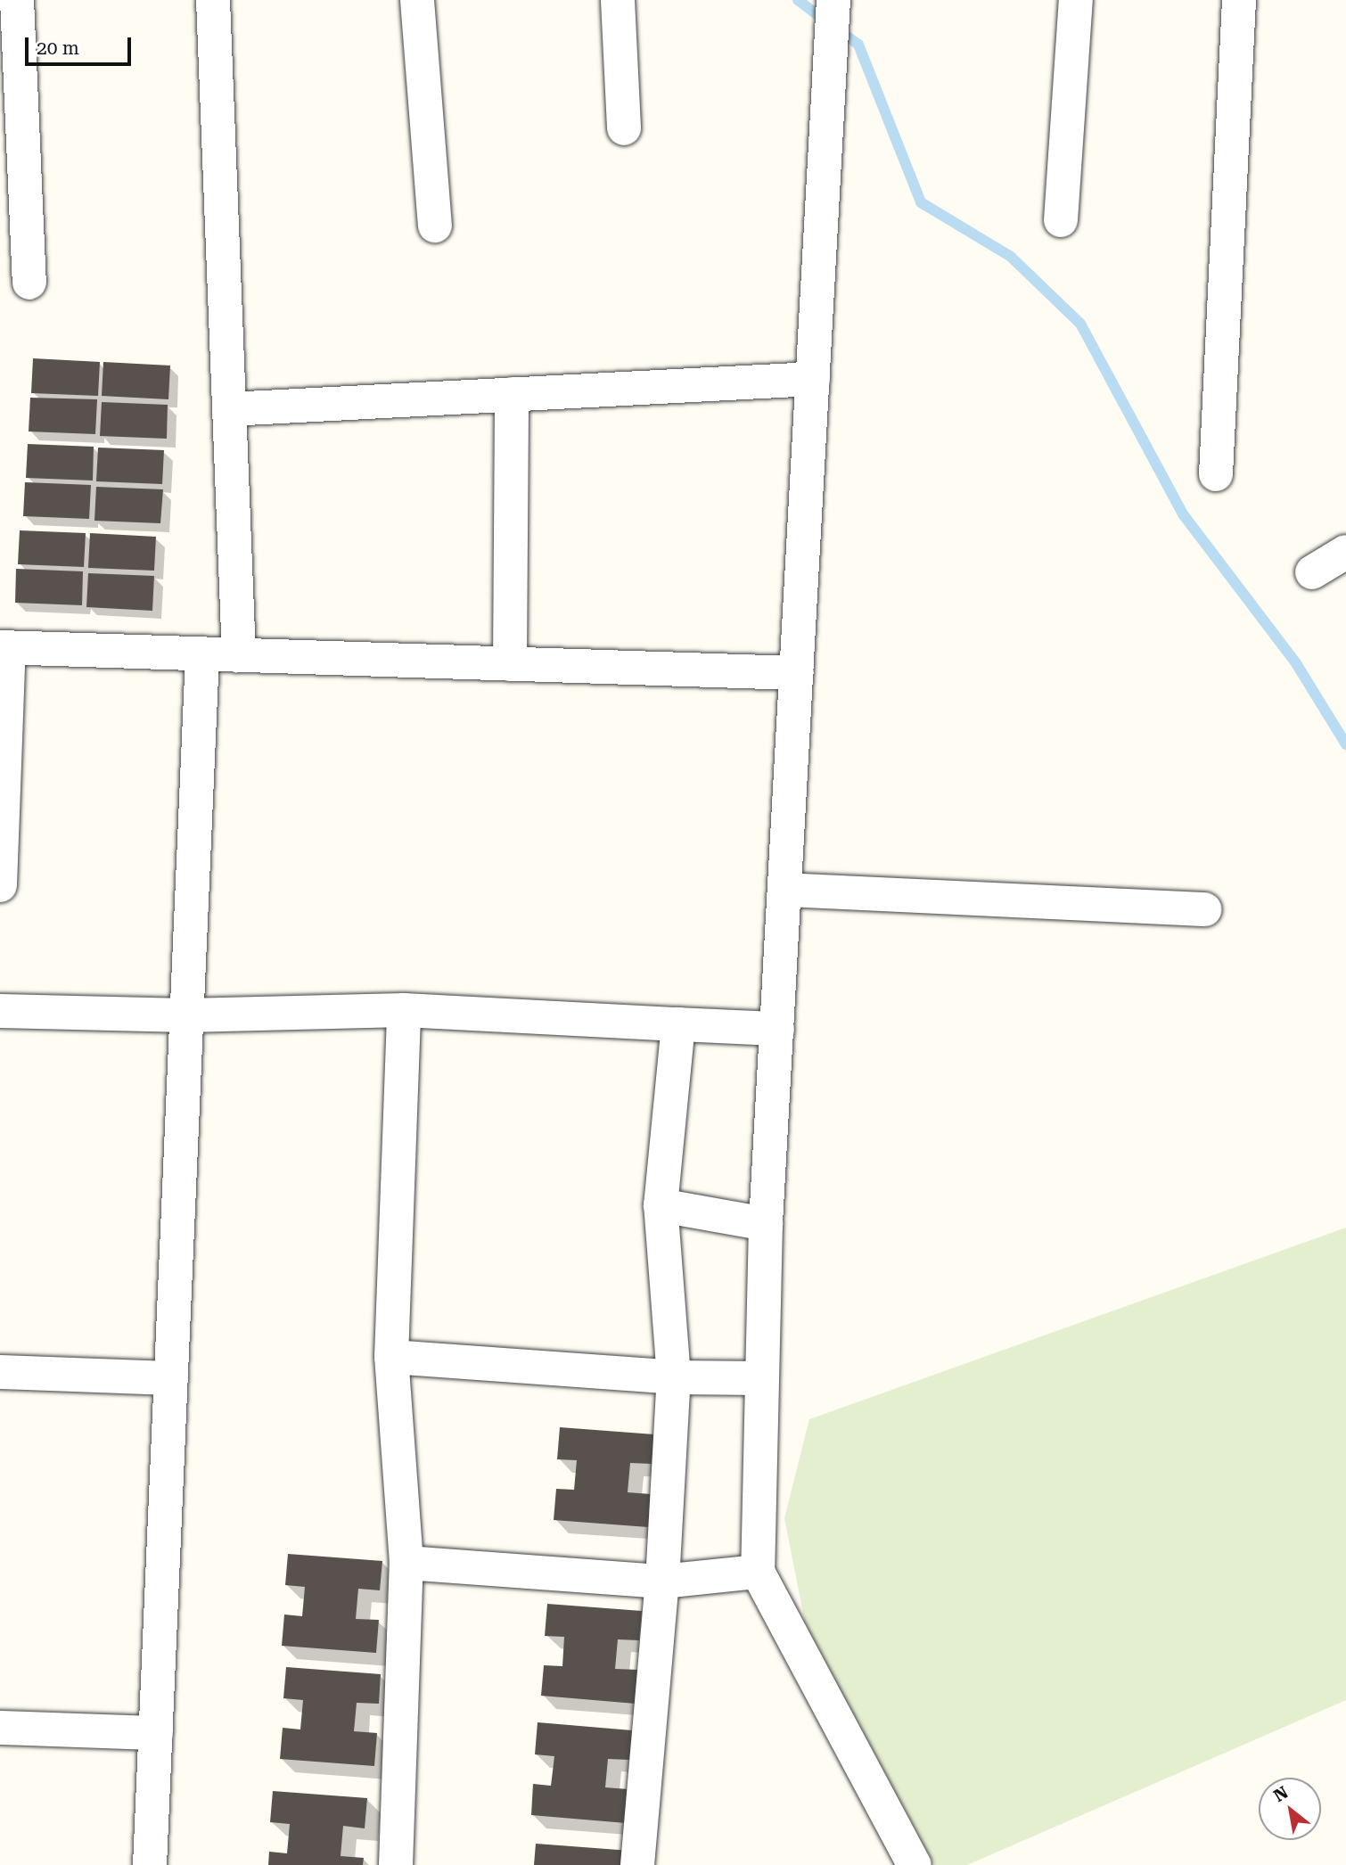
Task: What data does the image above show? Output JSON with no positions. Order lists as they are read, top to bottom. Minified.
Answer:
{"scale_bar":"20 m","north":"top left"}
